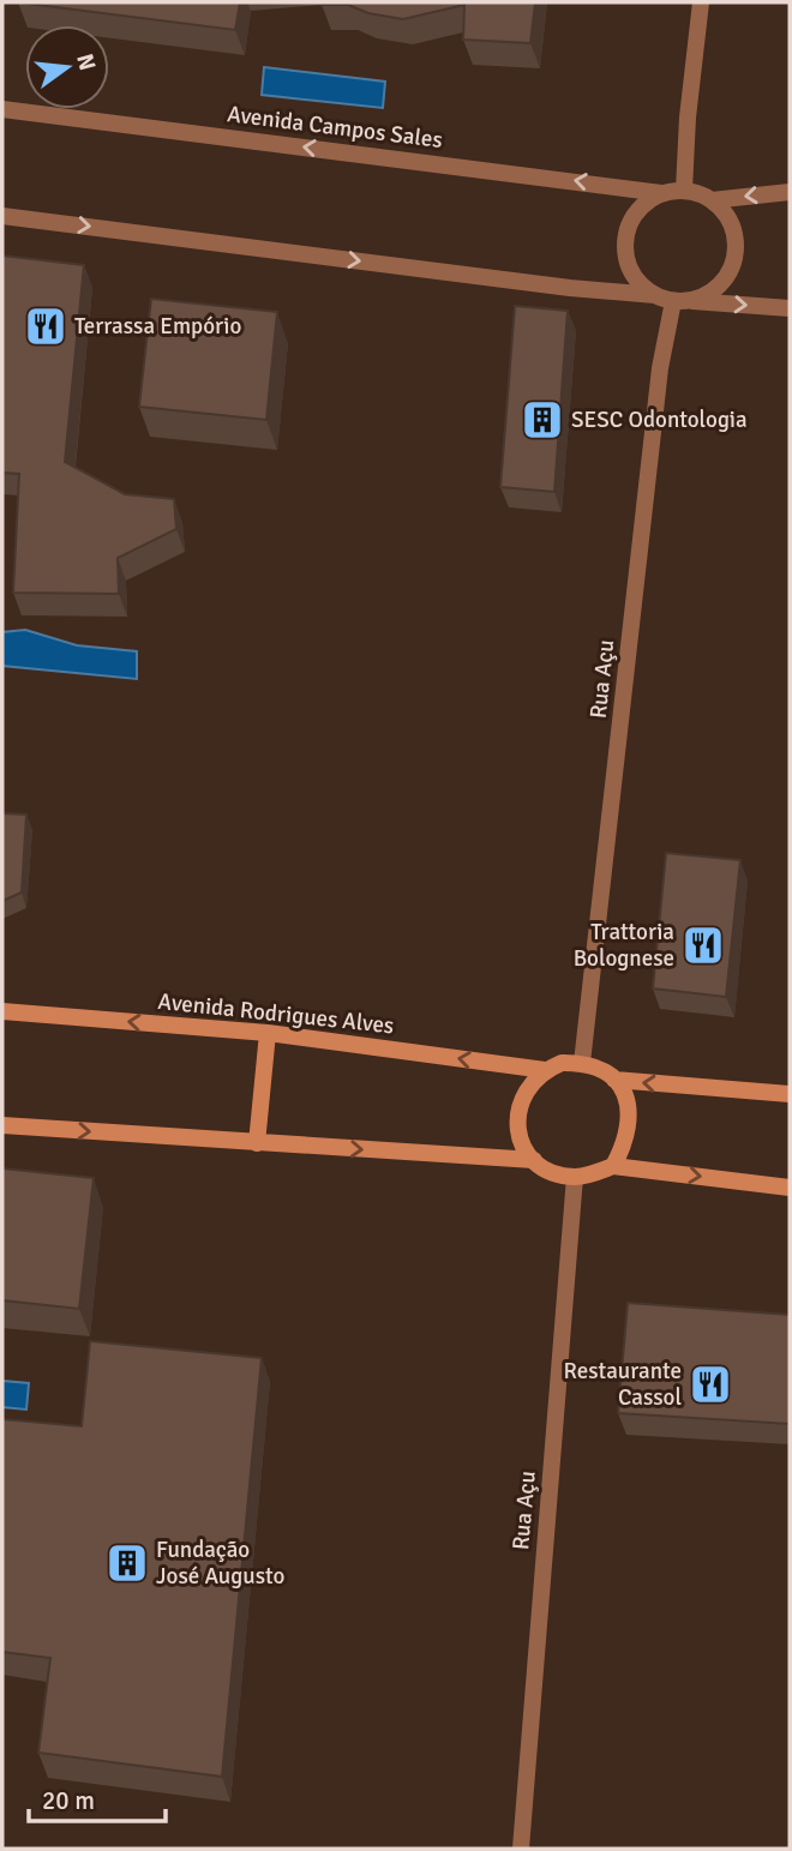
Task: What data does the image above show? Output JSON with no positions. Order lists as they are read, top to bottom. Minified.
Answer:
{"streets":{"main road":["Avenida Rodrigues Alves"],"street":["Avenida Campos Sales","Rua Açu"]},"crossings":[["Avenida Campos Sales","Rua Açu"],["Rua Açu","Avenida Rodrigues Alves"]],"places":{"restaurant":["Terrassa Empório","Trattoria Bolognese","Restaurante Cassol"],"building":["SESC Odontologia","Fundação José Augusto"]},"scale_bar":"20 m","north":"right"}
